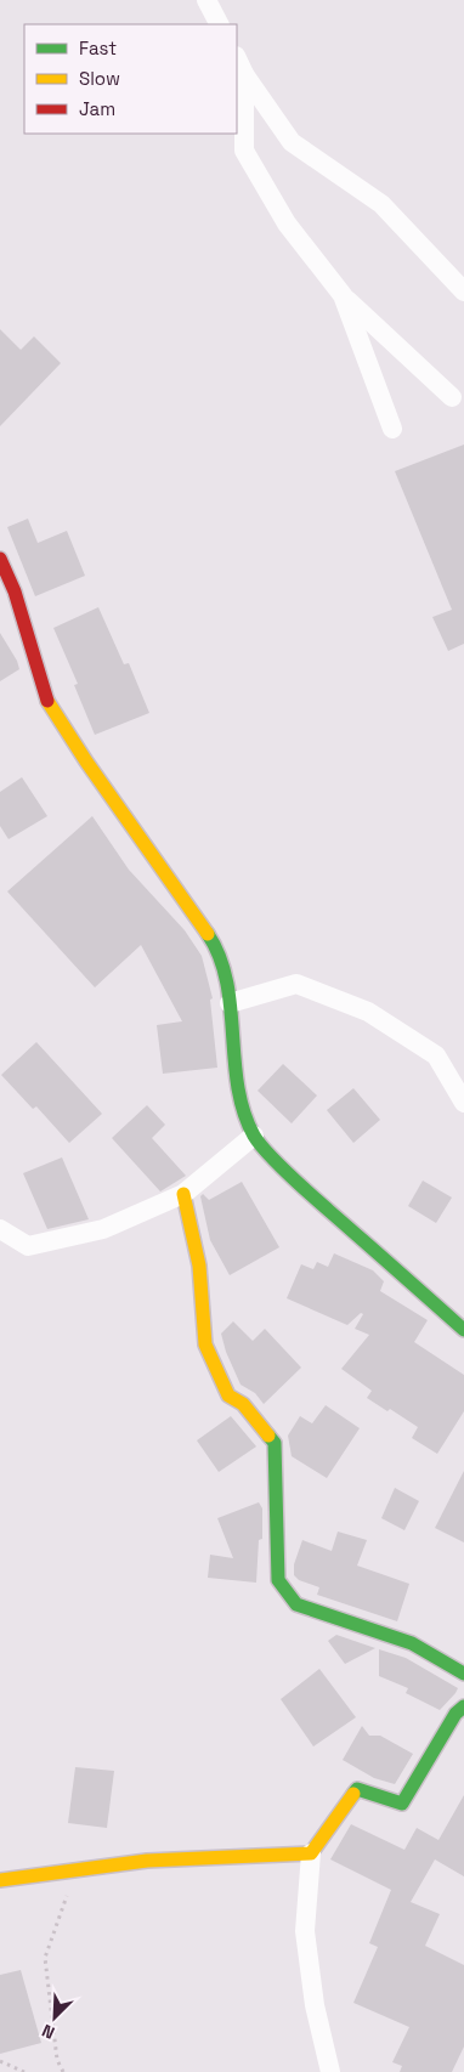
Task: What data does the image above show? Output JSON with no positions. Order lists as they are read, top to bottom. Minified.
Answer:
{"legend":["Fast","Slow","Jam"],"north":"bottom left"}
